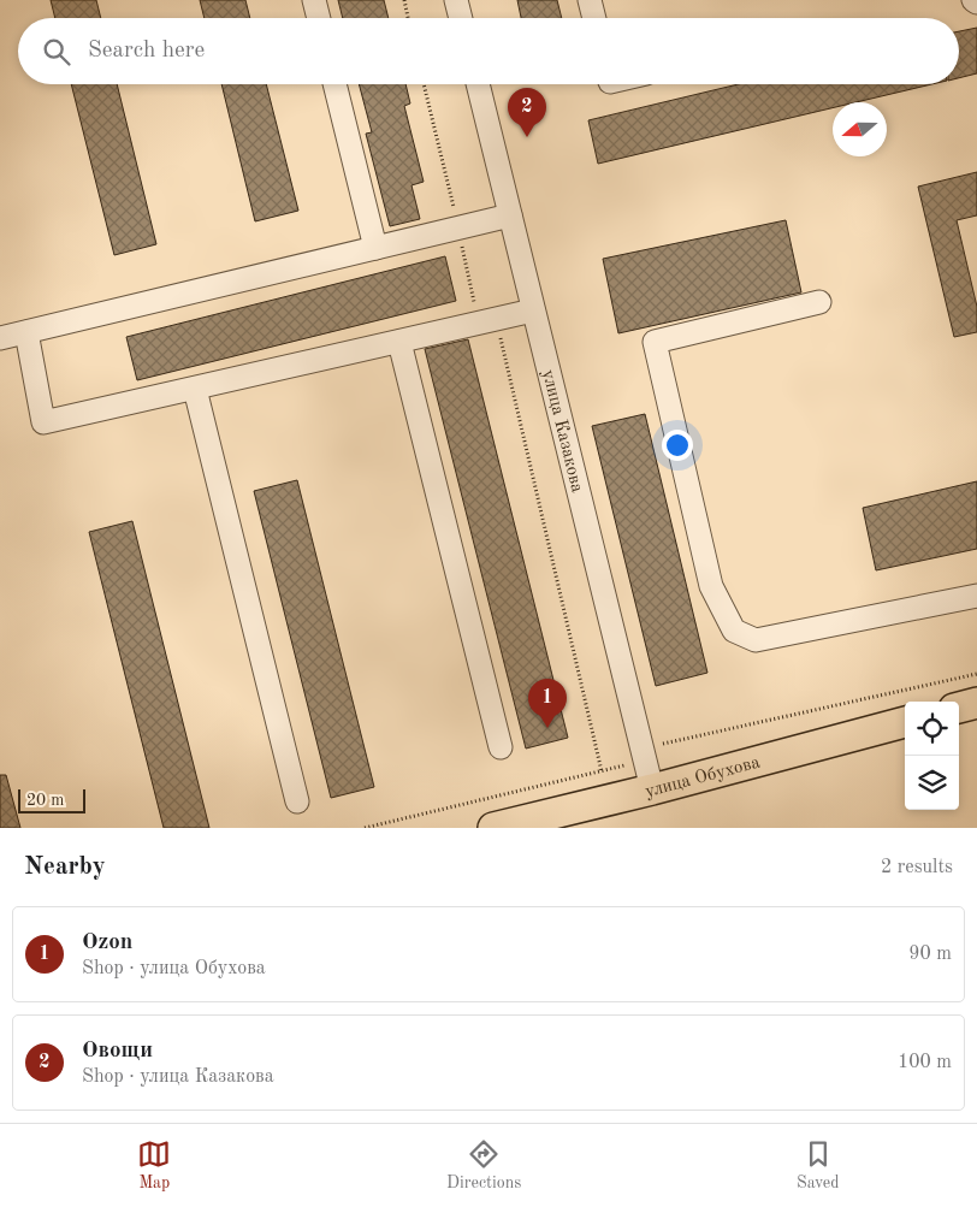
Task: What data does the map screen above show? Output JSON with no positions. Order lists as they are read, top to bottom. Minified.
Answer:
{"streets":{"main road":["улица Обухова"],"street":["улица Казакова"]},"crossings":[["улица Казакова","улица Обухова"]],"scale_bar":"20 m","north":"left","page":{"search":"Search here","pins":["2","1"],"scale":"20 m","heading":["Nearby","2 results"],"list":[{"mark":"1","name":"Ozon","note":"Shop · улица Обухова","value":"90 m"},{"mark":"2","name":"Овощи","note":"Shop · улица Казакова","value":"100 m"}],"nav":["Map","Directions","Saved"]}}
